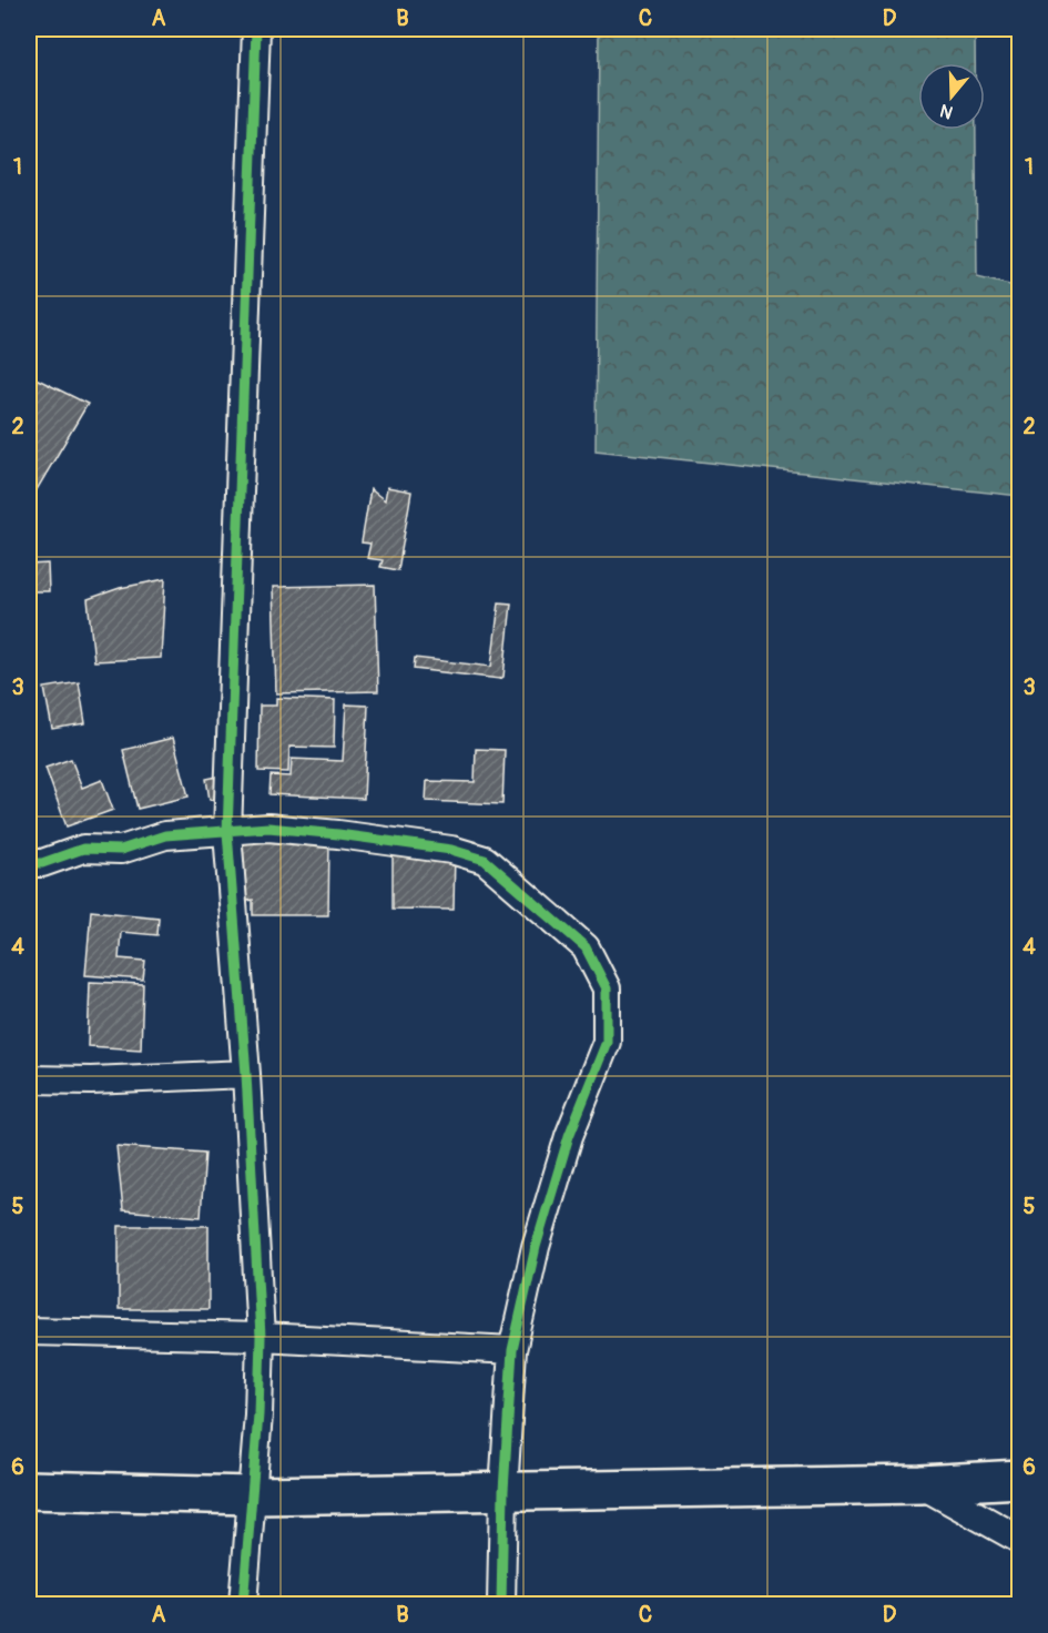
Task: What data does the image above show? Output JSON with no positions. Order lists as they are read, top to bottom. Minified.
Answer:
{"north":"bottom","grid":{"columns":["A","B","C","D"],"rows":["1","2","3","4","5","6"]}}
